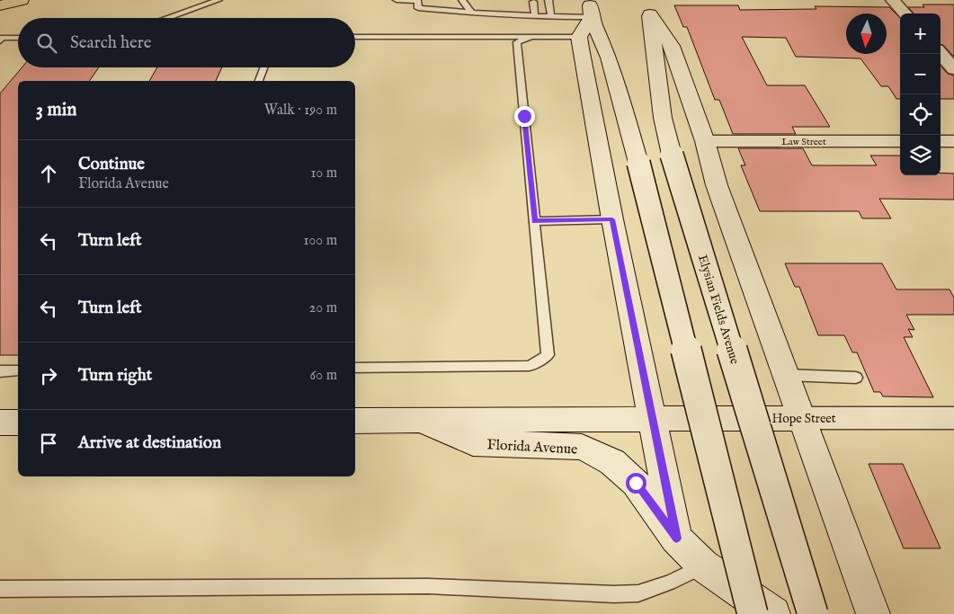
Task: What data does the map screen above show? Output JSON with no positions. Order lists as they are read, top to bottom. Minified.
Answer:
{"streets":{"main road":["Elysian Fields Avenue","Hope Street","Florida Avenue"],"street":["Law Street"]},"crossings":[["Hope Street","Florida Avenue"]],"north":"bottom","page":{"map_buttons":["+","−"],"search":"Search here","heading":["3 min","Walk · 190 m"],"list":[["Continue","Florida Avenue","10 m"],["Turn left","100 m"],["Turn left","20 m"],["Turn right","60 m"],"Arrive at destination"]}}
